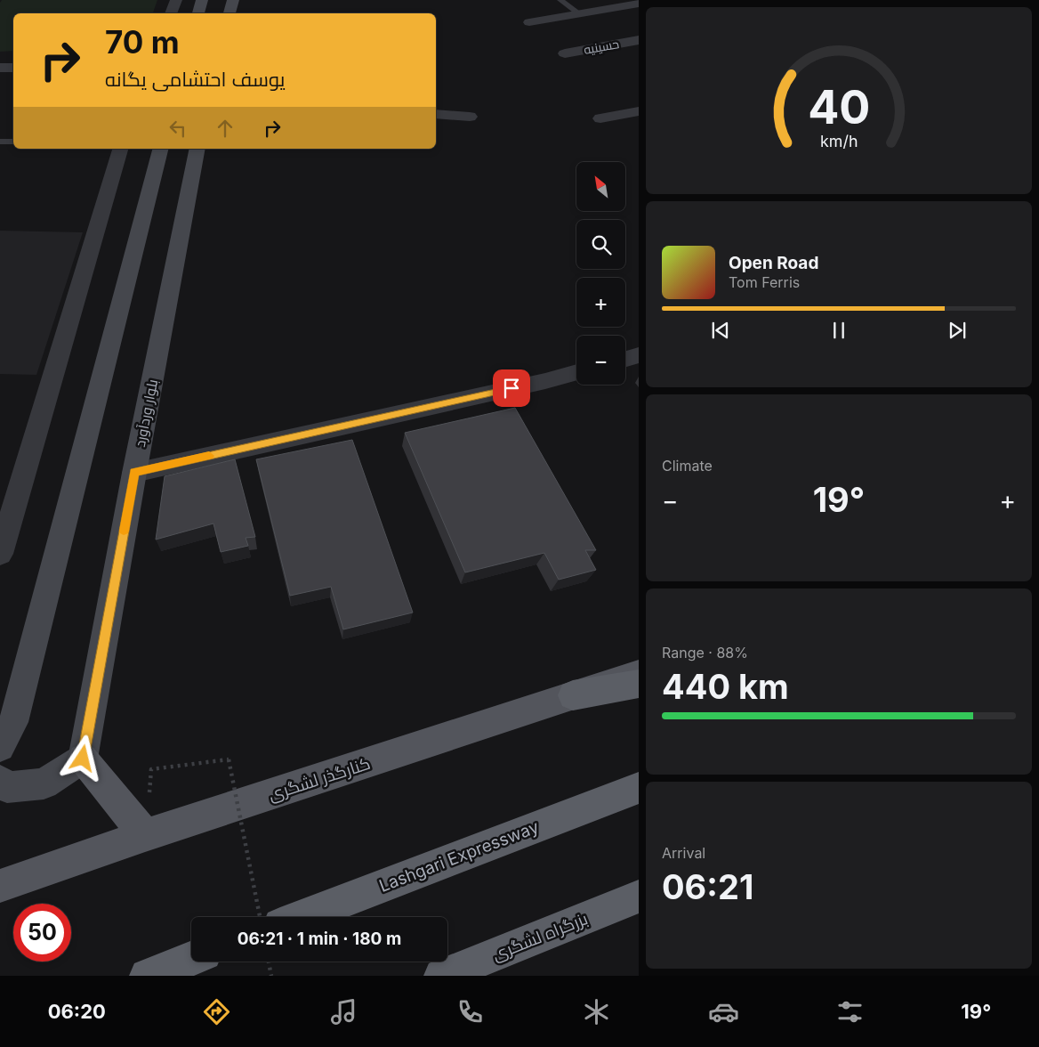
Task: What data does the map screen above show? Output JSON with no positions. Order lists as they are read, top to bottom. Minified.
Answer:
{"streets":{"highway":["Lashgari Expressway","بزرگراه لشگری"],"main road":["بلوار وردآورد","کنارگذر لشگری"],"street":["حسینیه"]},"north":"top left","page":{"turn":["70 m","یوسف احتشامی یگانه"],"map_buttons":["+","−"],"song":["Open Road","Tom Ferris"],"tile":["Climate",["Range · 88%","440 km"],["Arrival","06:21"]],"heat":["−","19°","+"],"limit":"50","trip":"06:21 · 1 min · 180 m","tabs":["06:20","19°"],"gauge":["40","km/h"]}}
